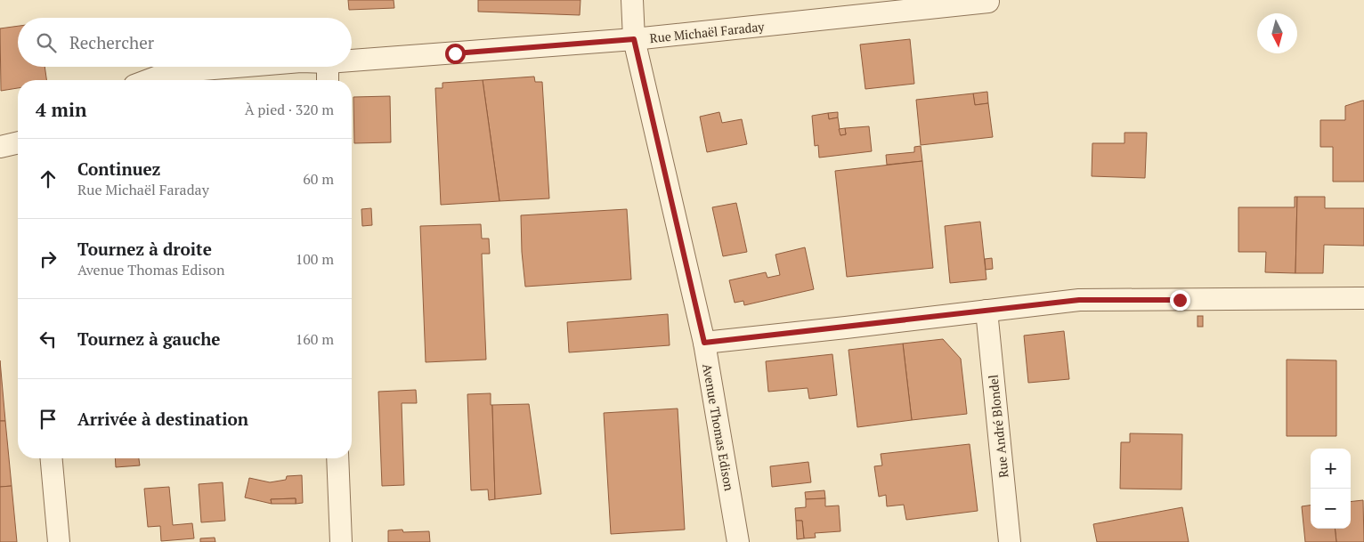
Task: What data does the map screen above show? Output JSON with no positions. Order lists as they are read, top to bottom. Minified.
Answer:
{"streets":{"street":["Rue Michaël Faraday","Rue André Blondel","Avenue Thomas Edison"]},"crossings":[["Rue Michaël Faraday","Avenue Thomas Edison"]],"north":"bottom","page":{"search":"Rechercher","heading":["4 min","À pied · 320 m"],"list":[["Continuez","Rue Michaël Faraday","60 m"],["Tournez à droite","Avenue Thomas Edison","100 m"],["Tournez à gauche","160 m"],"Arrivée à destination"],"map_buttons":["+","−"]}}
